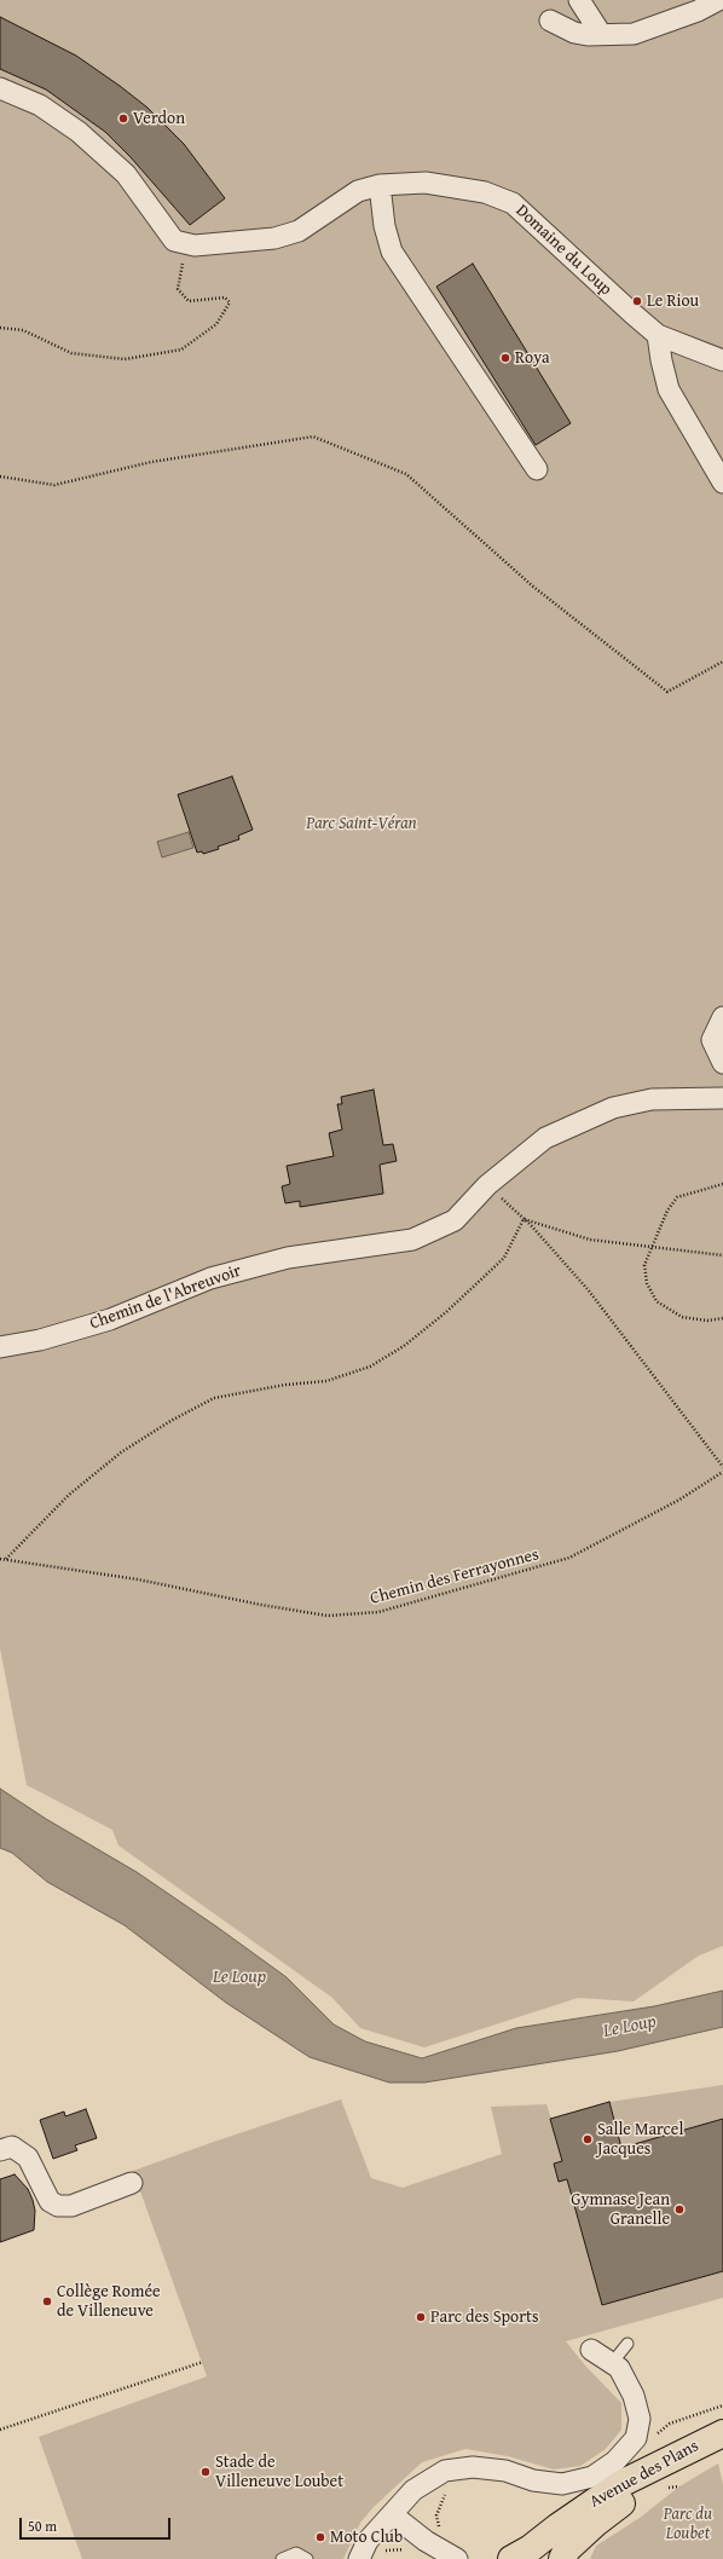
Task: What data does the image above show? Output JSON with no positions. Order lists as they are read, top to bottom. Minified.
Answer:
{"streets":{"main road":["Avenue des Plans"],"street":["Domaine du Loup","Chemin de l'Abreuvoir"],"path":["Chemin des Ferrayonnes"]},"water":["Le Loup"],"parks":["Parc Saint-Véran","Parc du Loubet"],"places":["Verdon","Le Riou","Roya","Salle Marcel Jacques","Gymnase Jean Granelle","Collège Romée de Villeneuve","Parc des Sports","Stade de Villeneuve Loubet","Moto Club"],"scale_bar":"50 m"}
